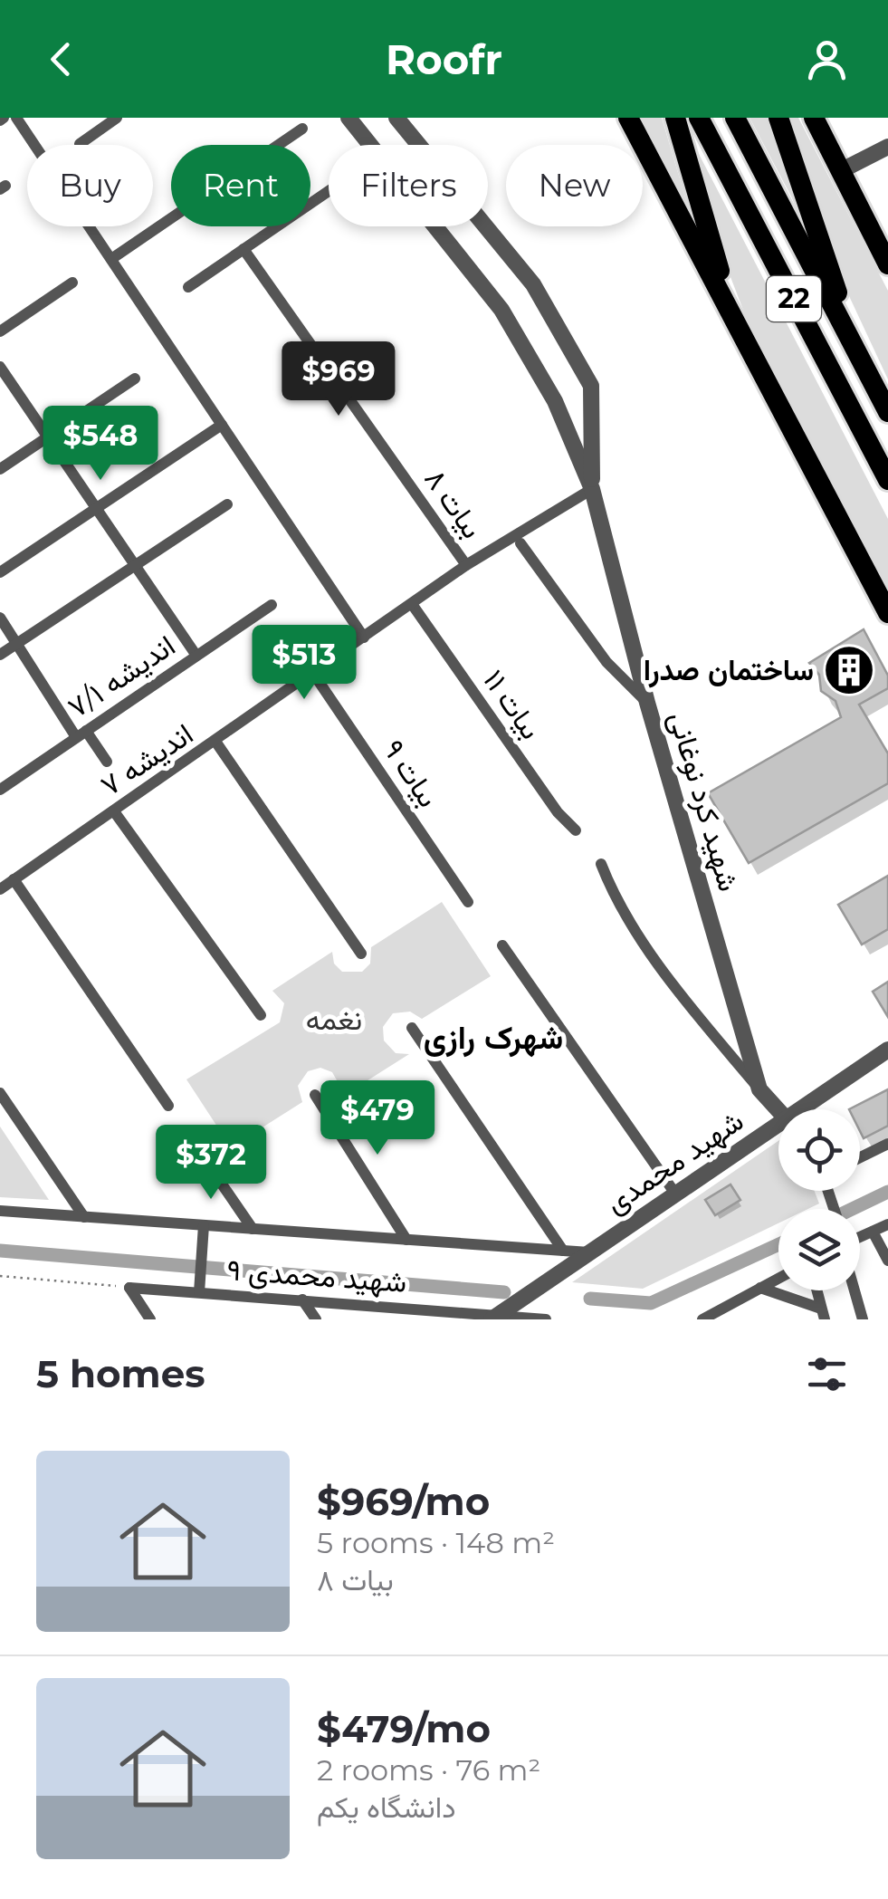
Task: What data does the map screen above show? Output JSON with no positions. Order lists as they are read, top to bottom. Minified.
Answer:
{"streets":{"highway":["22"],"street":["بیات ۸","اندیشه ۷/۱","بیات ۱۱","اندیشه ۷","بیات ۹","شهید کرد نوغانی","شهید محمدی","شهید محمدی ۹"]},"crossings":[["بیات ۸","اندیشه ۷"],["بیات ۱۱","اندیشه ۷"],["اندیشه ۷","بیات ۹"],["اندیشه ۷","شهید کرد نوغانی"],["شهید محمدی","شهید محمدی ۹"]],"districts":["شهرک رازی"],"parks":["نغمه"],"places":{"building":["ساختمان صدرا"]},"page":{"header":"Roofr","chip":["Buy","Rent","Filters","New"],"price":["$969","$548","$513","$479","$372"],"heading":"5 homes","list":[{"name":"$969/mo","note":"5 rooms · 148 m² · بیات ۸"},{"name":"$479/mo","note":"2 rooms · 76 m² · دانشگاه یکم"}]}}
